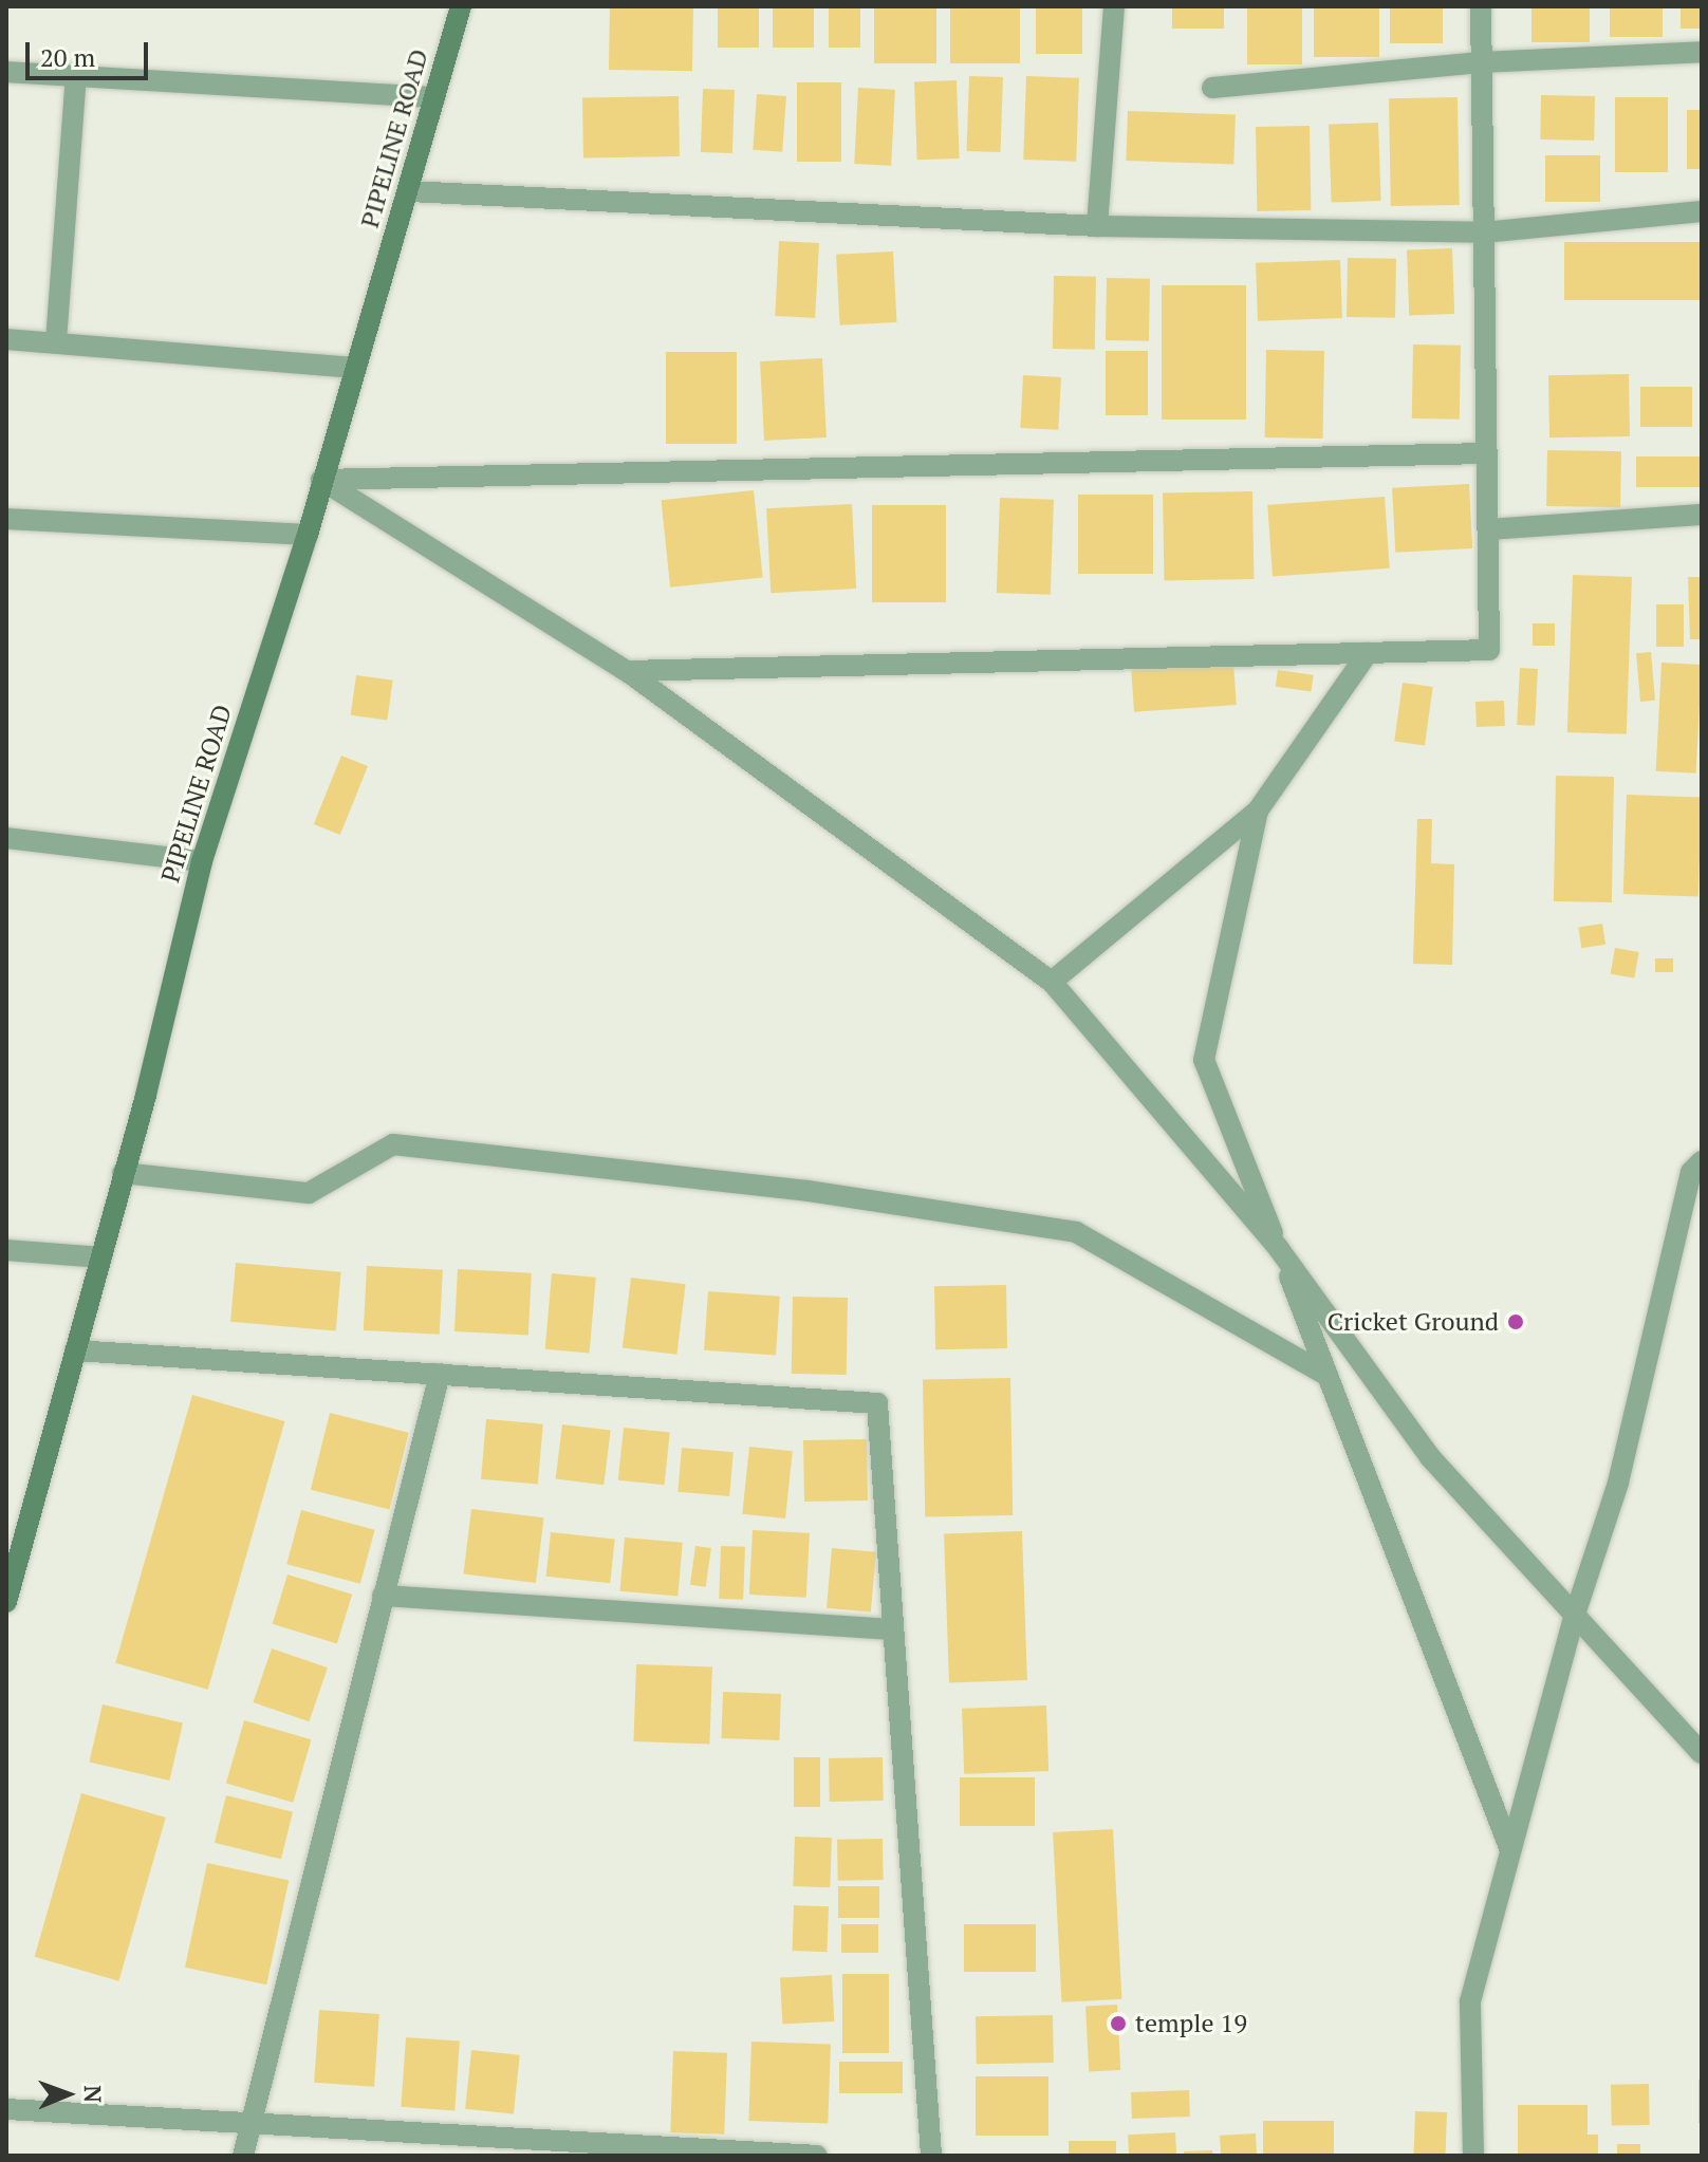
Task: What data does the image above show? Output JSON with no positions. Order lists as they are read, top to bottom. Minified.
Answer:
{"streets":{"main road":["PIPELINE ROAD"]},"places":["Cricket Ground","temple 19"],"scale_bar":"20 m","north":"right"}
